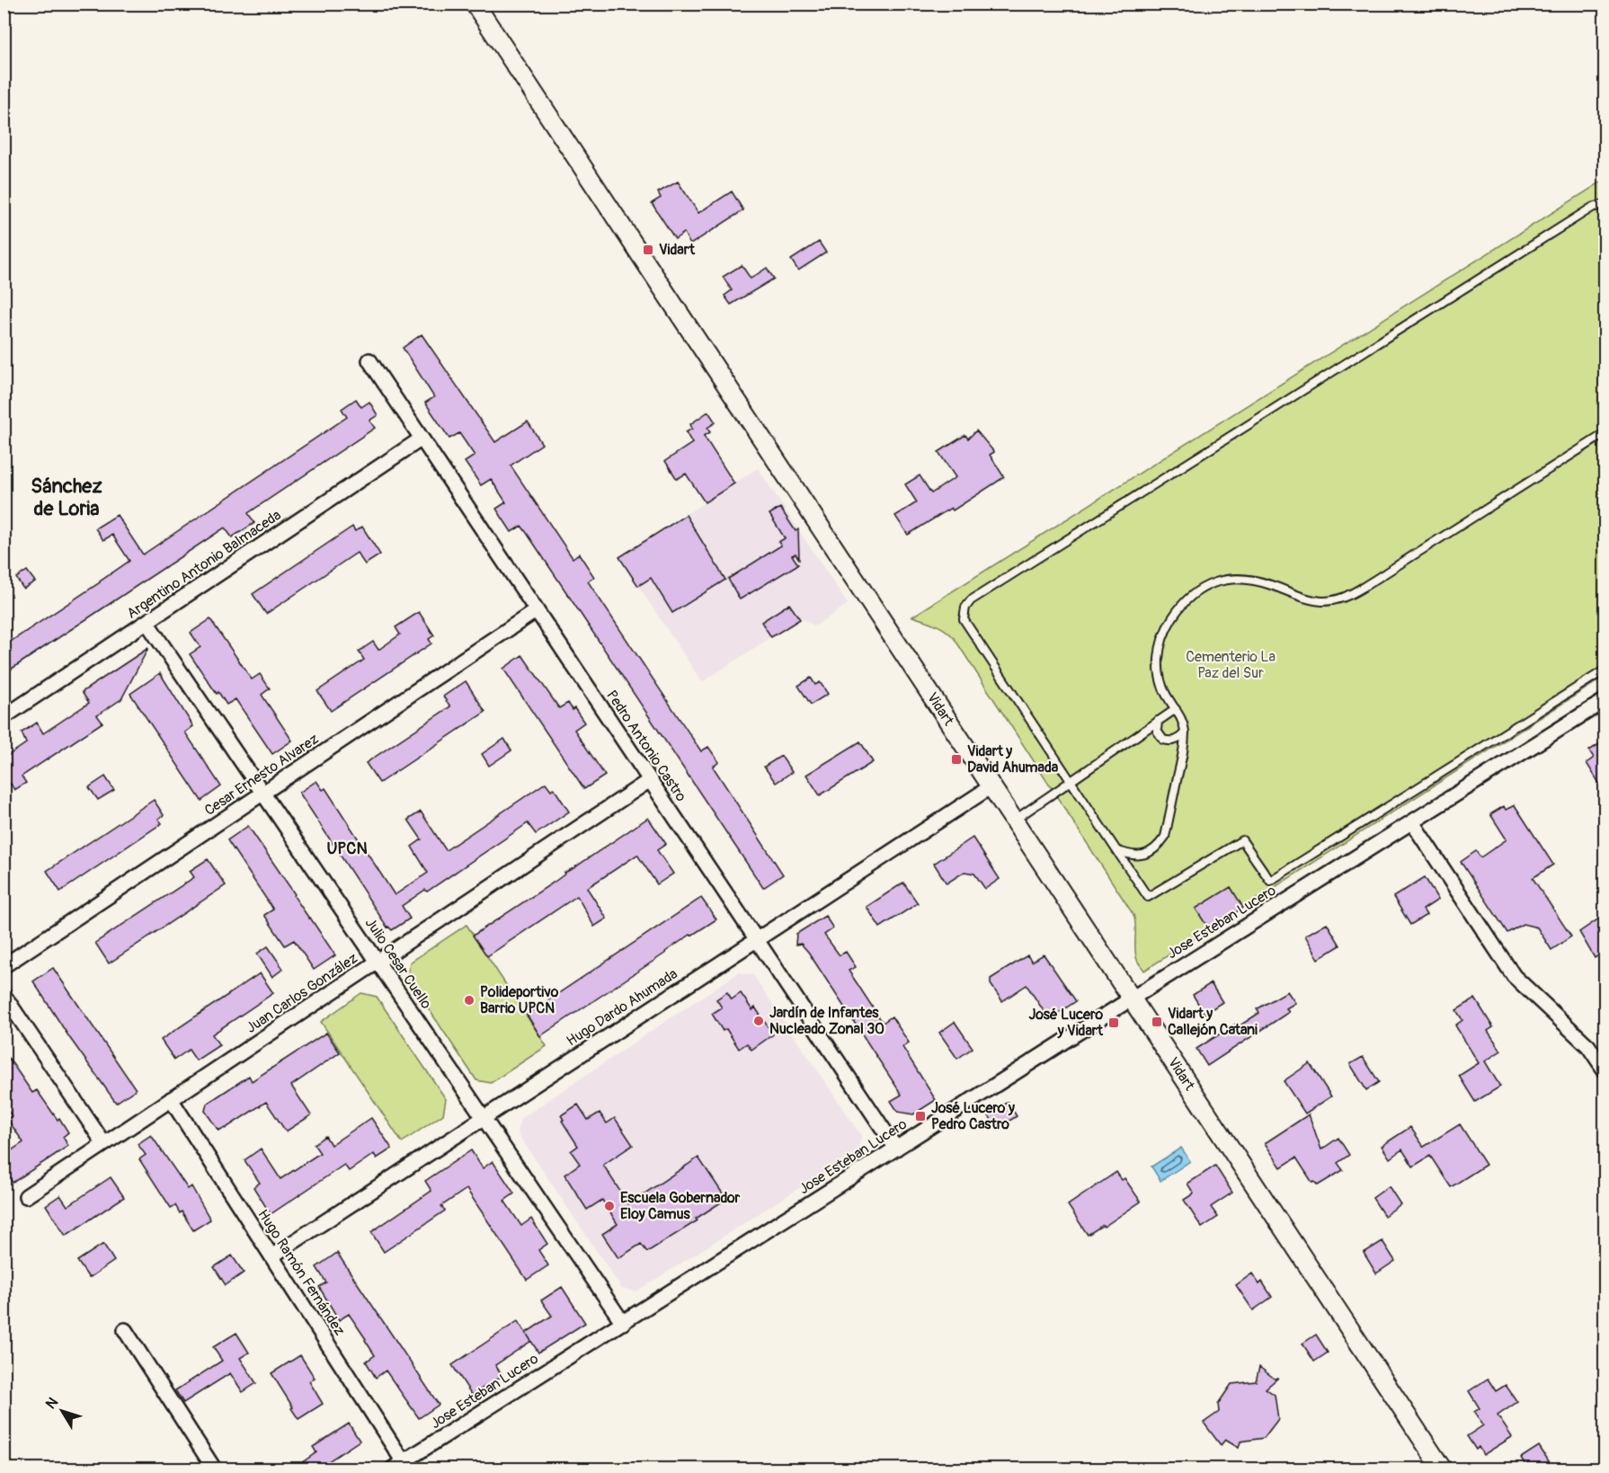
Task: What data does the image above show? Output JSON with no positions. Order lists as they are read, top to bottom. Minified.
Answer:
{"streets":{"street":["Argentino Antonio Balmaceda","Vidart","Pedro Antonio Castro","Cesar Ernesto Alvarez","Jose Esteban Lucero","Julio Cesar Cuello","Juan Carlos González","Hugo Dardo Ahumada","Hugo Ramón Fernández"]},"crossings":[["Argentino Antonio Balmaceda","Pedro Antonio Castro"],["Argentino Antonio Balmaceda","Julio Cesar Cuello"],["Vidart","Jose Esteban Lucero"],["Vidart","Hugo Dardo Ahumada"],["Pedro Antonio Castro","Cesar Ernesto Alvarez"],["Pedro Antonio Castro","Jose Esteban Lucero"],["Pedro Antonio Castro","Juan Carlos González"],["Pedro Antonio Castro","Hugo Dardo Ahumada"],["Cesar Ernesto Alvarez","Julio Cesar Cuello"],["Jose Esteban Lucero","Julio Cesar Cuello"],["Jose Esteban Lucero","Hugo Ramón Fernández"],["Julio Cesar Cuello","Juan Carlos González"],["Julio Cesar Cuello","Hugo Dardo Ahumada"],["Juan Carlos González","Hugo Ramón Fernández"],["Hugo Dardo Ahumada","Hugo Ramón Fernández"]],"districts":["Sánchez de Loria","UPCN"],"parks":["Cementerio La Paz del Sur"],"places":{"transit":["Vidart","Vidart y David Ahumada","Vidart y Callejón Catani","José Lucero y Vidart","José Lucero y Pedro Castro"],"other":["Polideportivo Barrio UPCN","Jardín de Infantes Nucleado Zonal 30","Escuela Gobernador Eloy Camus"]},"north":"top left"}
